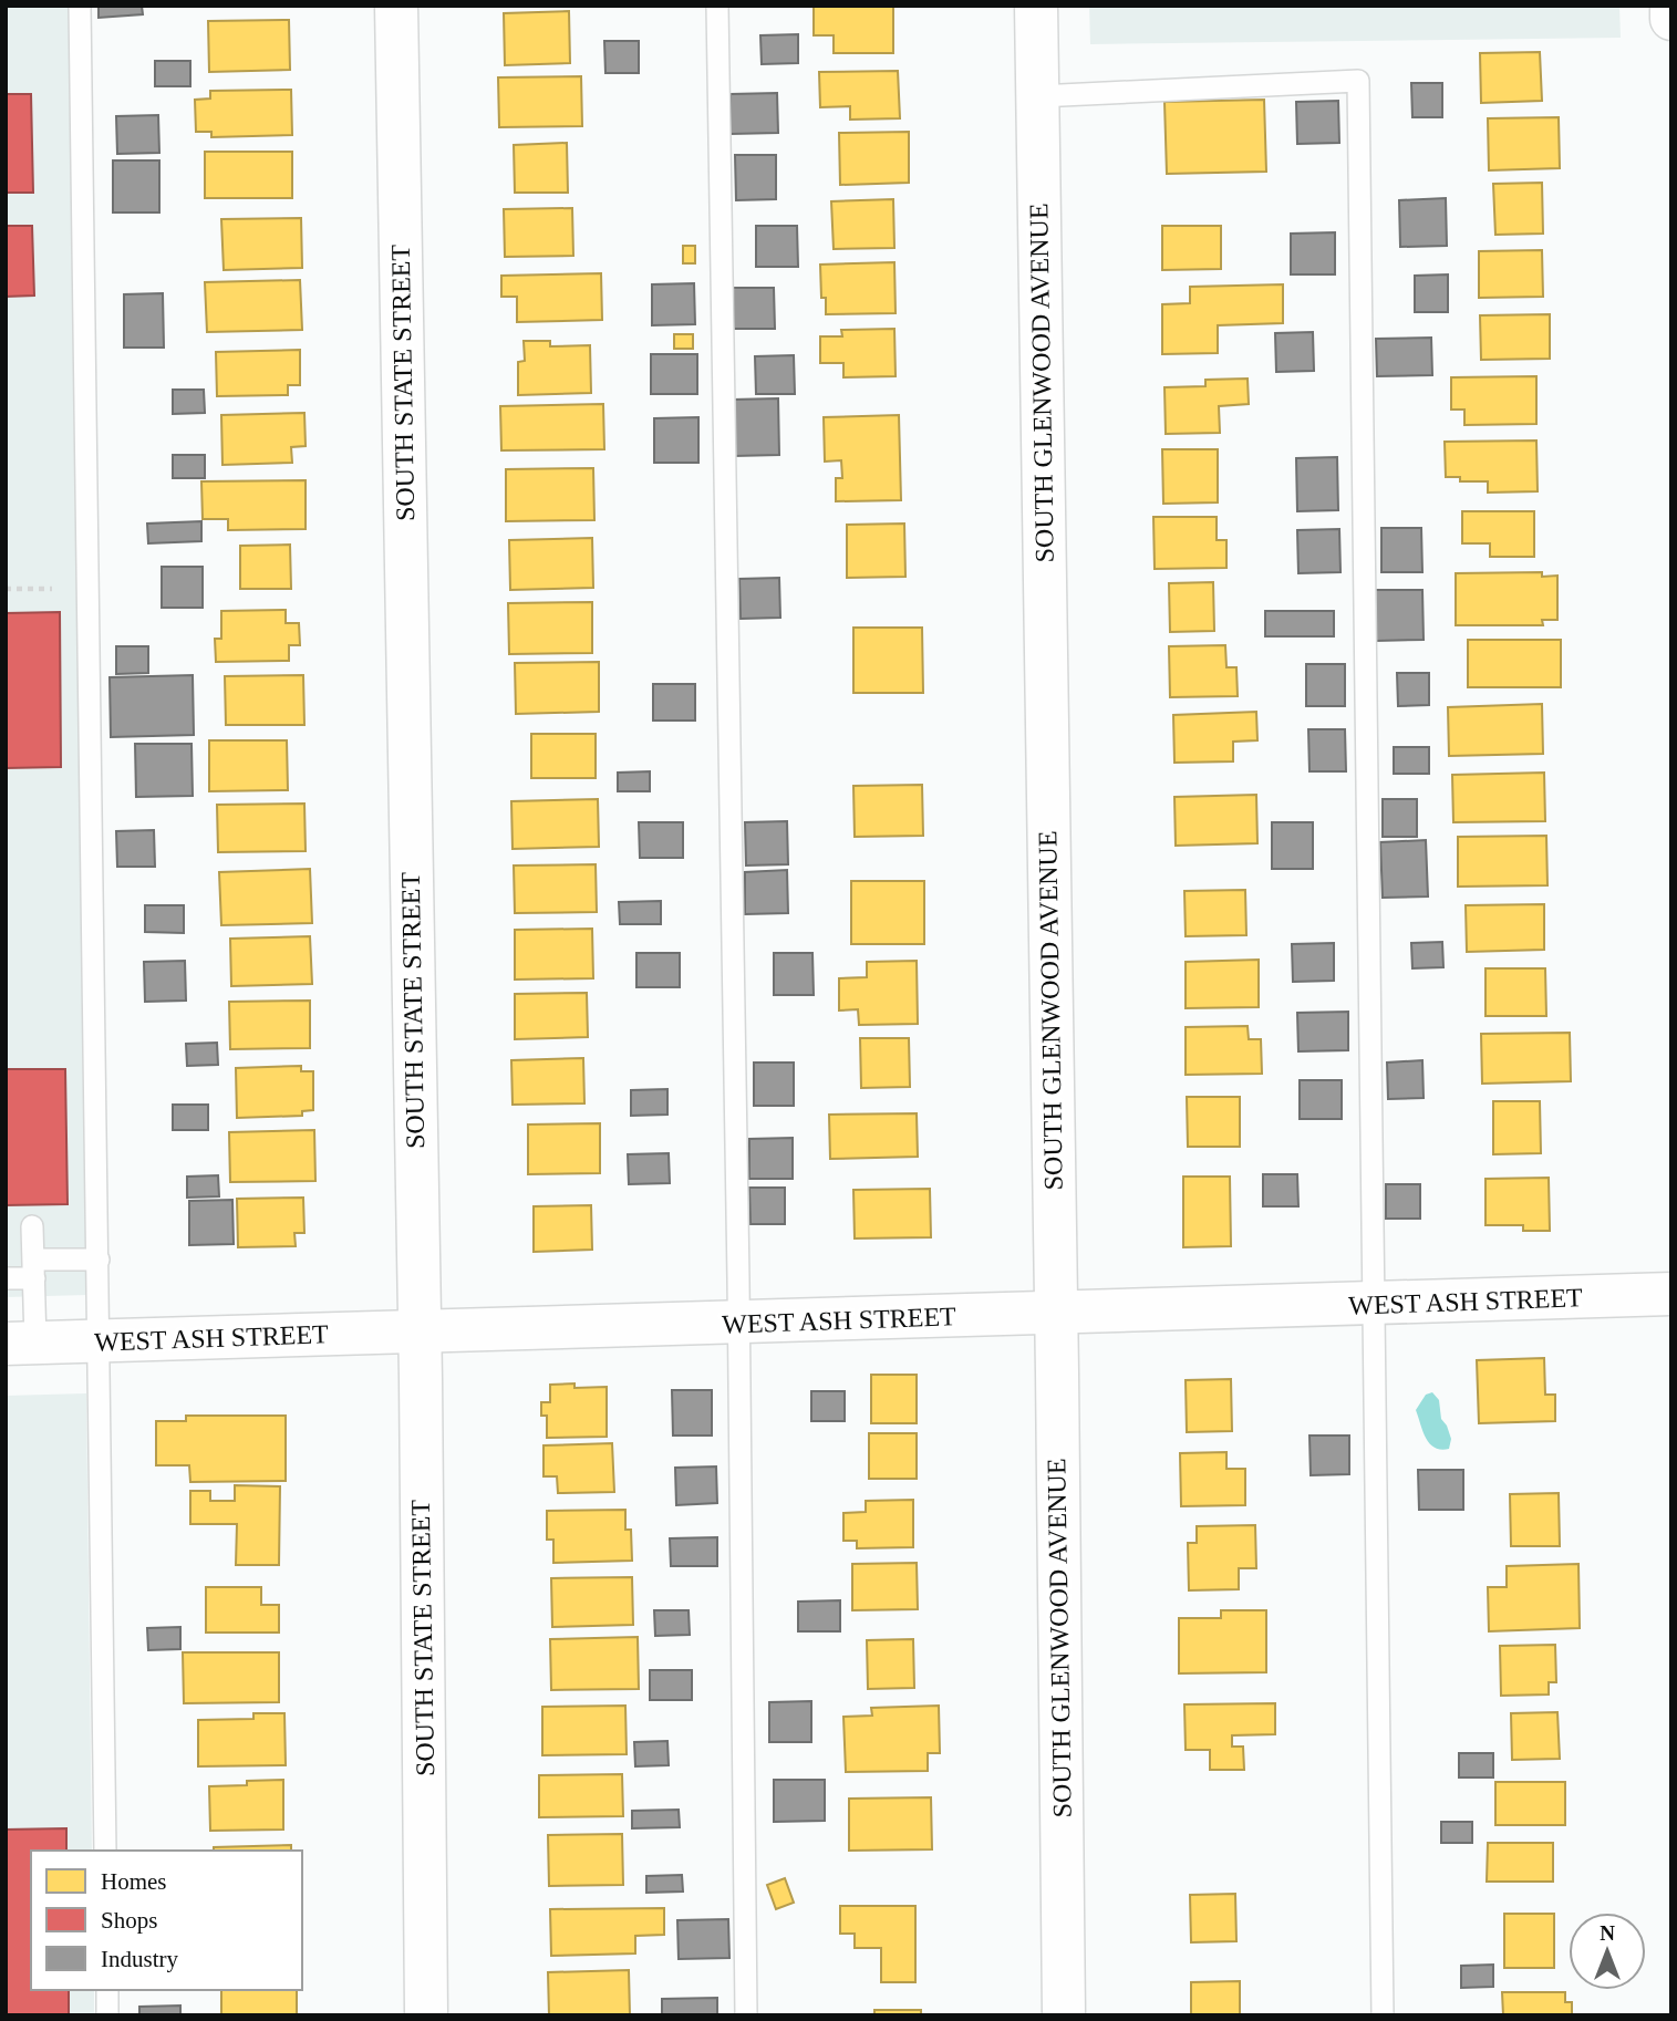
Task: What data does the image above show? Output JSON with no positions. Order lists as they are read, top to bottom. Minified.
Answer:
{"streets":{"street":["SOUTH STATE STREET","SOUTH GLENWOOD AVENUE","WEST ASH STREET"]},"crossings":[["SOUTH STATE STREET","WEST ASH STREET"],["SOUTH GLENWOOD AVENUE","WEST ASH STREET"]],"legend":["Homes","Shops","Industry"],"north":"top"}
